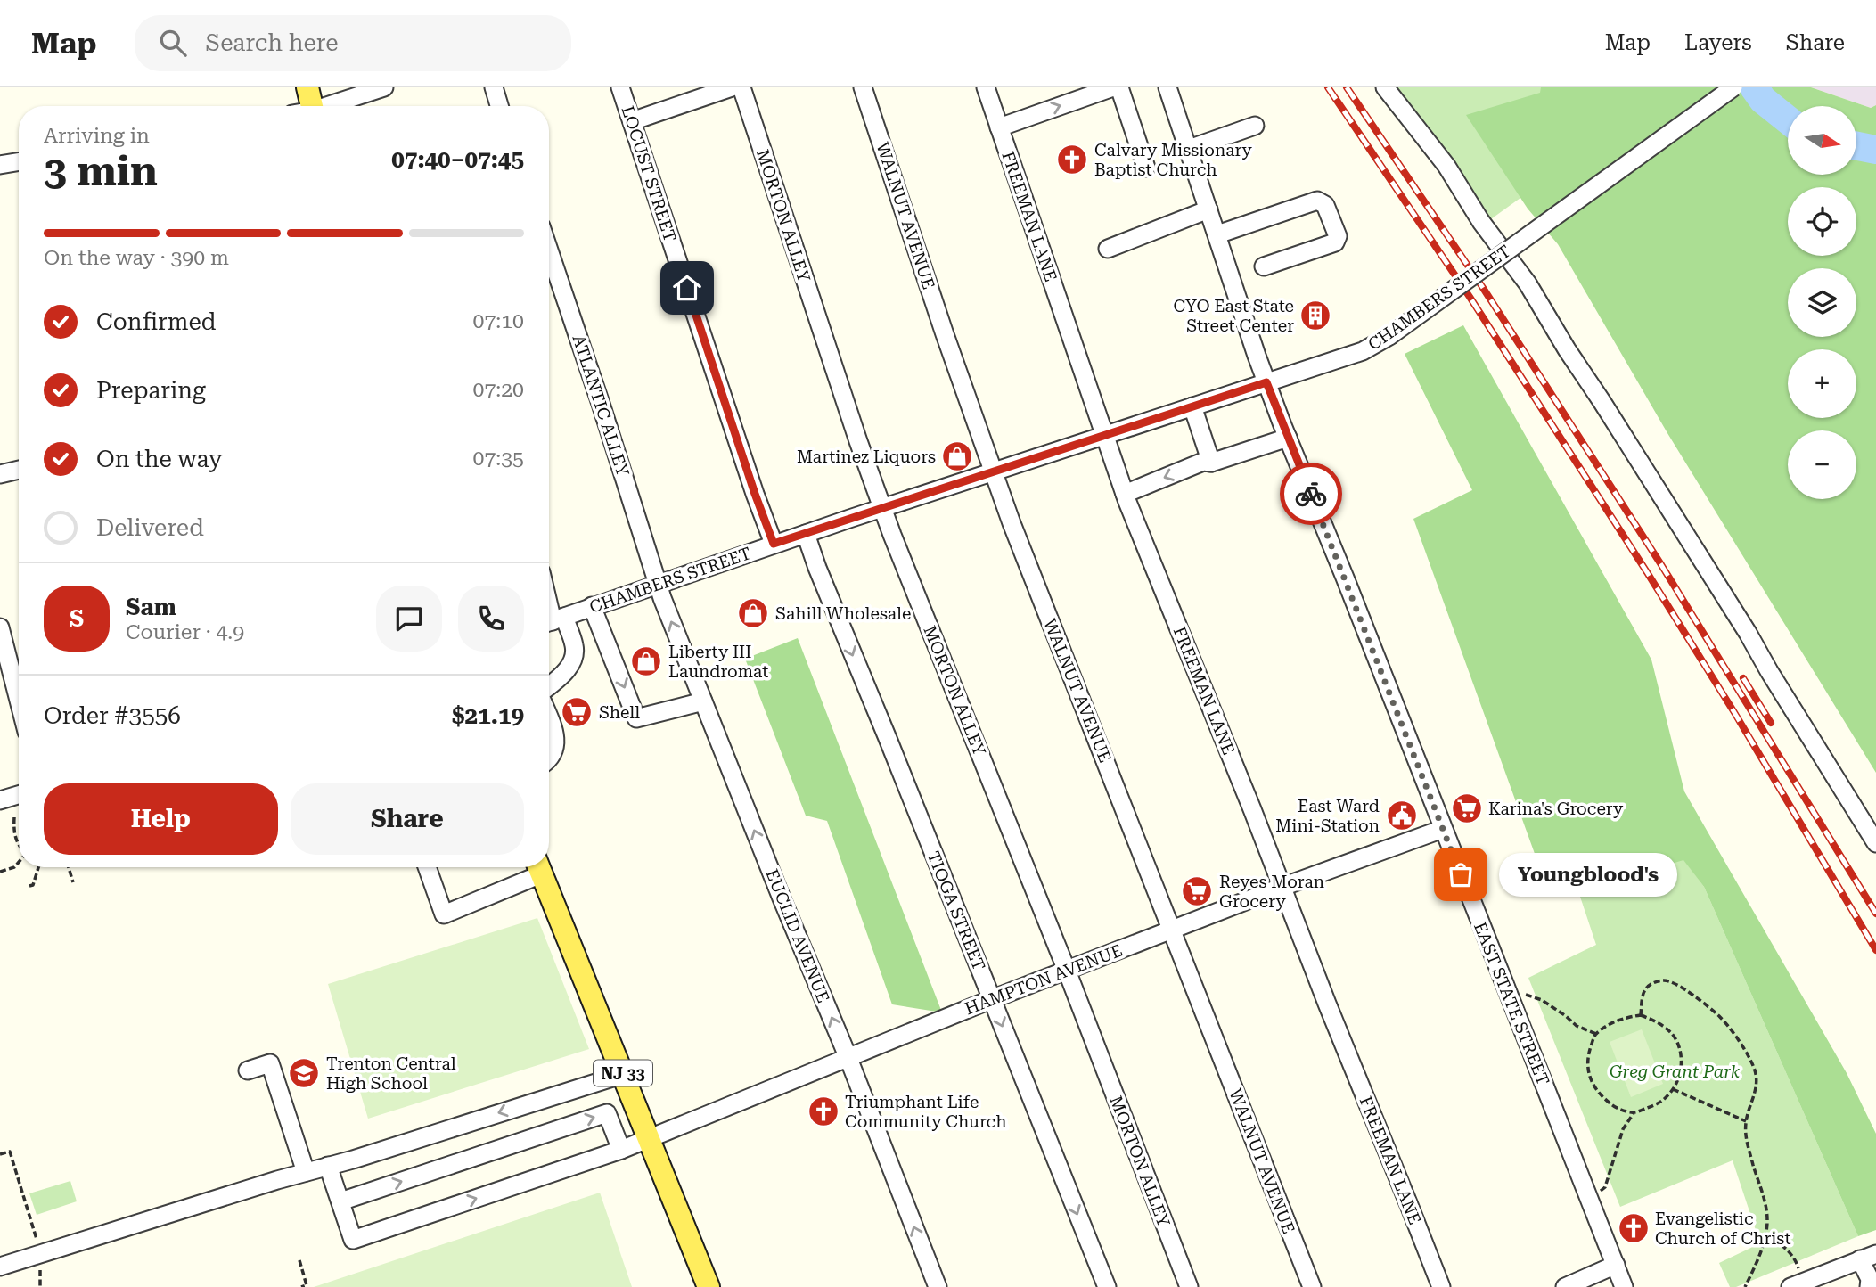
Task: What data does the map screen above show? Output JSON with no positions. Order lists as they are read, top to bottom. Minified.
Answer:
{"streets":{"main road":["NJ 33"],"street":["LOCUST STREET","MORTON ALLEY","WALNUT AVENUE","FREEMAN LANE","CHAMBERS STREET","ATLANTIC ALLEY","TIOGA STREET","EUCLID AVENUE","HAMPTON AVENUE","EAST STATE STREET"]},"crossings":[["LOCUST STREET","CHAMBERS STREET"],["MORTON ALLEY","CHAMBERS STREET"],["MORTON ALLEY","HAMPTON AVENUE"],["WALNUT AVENUE","CHAMBERS STREET"],["WALNUT AVENUE","HAMPTON AVENUE"],["FREEMAN LANE","CHAMBERS STREET"],["FREEMAN LANE","HAMPTON AVENUE"],["CHAMBERS STREET","ATLANTIC ALLEY"],["CHAMBERS STREET","TIOGA STREET"],["CHAMBERS STREET","EUCLID AVENUE"],["CHAMBERS STREET","EAST STATE STREET"],["ATLANTIC ALLEY","EUCLID AVENUE"],["TIOGA STREET","HAMPTON AVENUE"],["EUCLID AVENUE","HAMPTON AVENUE"],["HAMPTON AVENUE","EAST STATE STREET"],["HAMPTON AVENUE","NJ 33"]],"one_way":["TIOGA STREET","EUCLID AVENUE"],"parks":["Greg Grant Park"],"places":{"church":["Calvary Missionary Baptist Church","Triumphant Life Community Church","Evangelistic Church of Christ"],"building":["CYO East State Street Center"],"shop":["Martinez Liquors","Sahill Wholesale","Liberty III Laundromat"],"supermarket":["Shell","Karina's Grocery","Reyes Moran Grocery"],"public building":["East Ward Mini-Station"],"other":["Youngblood's"],"school or university":["Trenton Central High School"]},"north":"right","page":{"header":"Map","search":"Search here","nav":["Map","Layers","Share"],"map_buttons":["+","−"],"heading":["3 min","Arriving in","07:40–07:45"],"panel":["Sam","Courier · 4.9","Order #3556","$21.19"],"bar":"On the way · 390 m","list":[["Confirmed","07:10"],["Preparing","07:20"],["On the way","07:35"],"Delivered"],"round":"S","buttons":["Help","Share"],"bubble":"Youngblood's"}}
